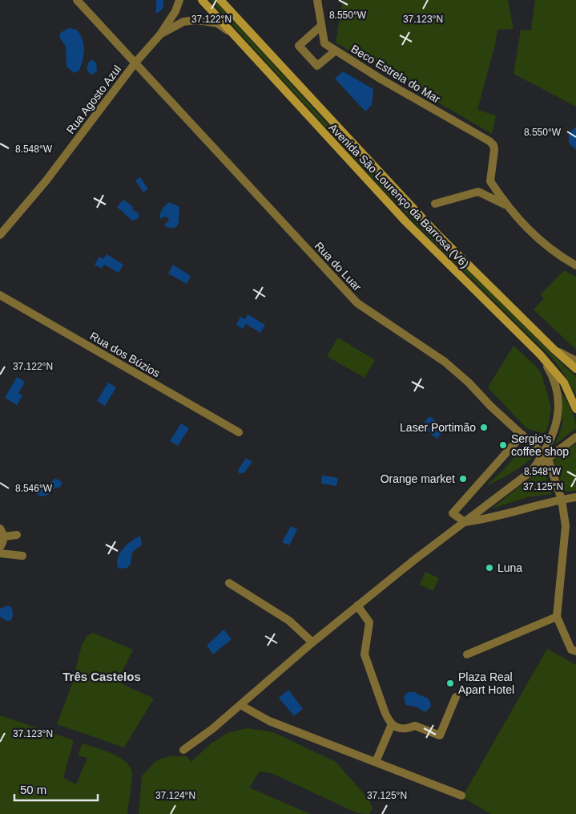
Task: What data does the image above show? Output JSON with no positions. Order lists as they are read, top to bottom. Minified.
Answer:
{"streets":{"main road":["Avenida São Lourenço da Barrosa (V6)"],"street":["Beco Estrela do Mar","Rua Agosto Azul","Rua do Luar","Rua dos Búzios"]},"crossings":[["Rua Agosto Azul","Avenida São Lourenço da Barrosa (V6)"],["Rua Agosto Azul","Rua do Luar"]],"districts":["Três Castelos"],"places":["Laser Portimão","Sergio’s coffee shop","Orange market","Luna","Plaza Real Apart Hotel"],"scale_bar":"50 m","coordinates":["8.550°W","37.122°N","37.123°N","8.548°W","37.125°N","8.546°W","37.124°N"]}
